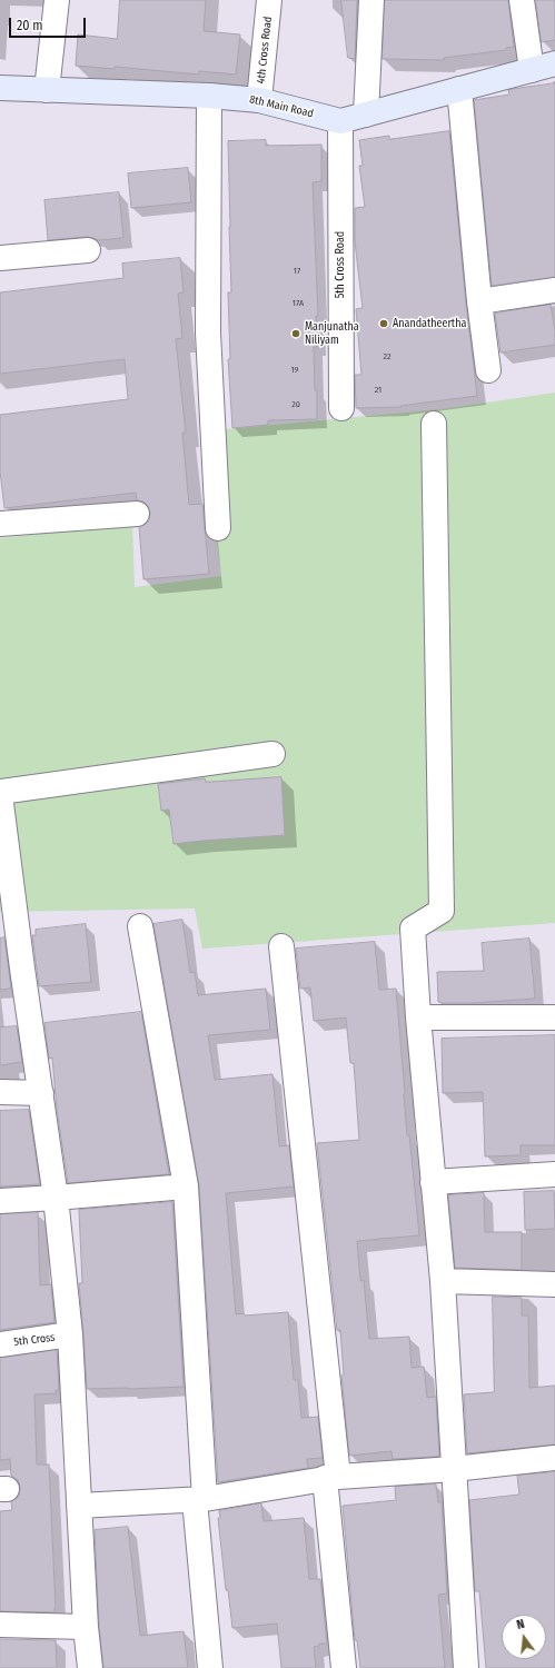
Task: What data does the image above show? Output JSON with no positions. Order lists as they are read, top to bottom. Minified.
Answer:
{"streets":{"street":["4th Cross Road","8th Main Road","5th Cross Road","5th Cross"]},"crossings":[["4th Cross Road","8th Main Road"],["8th Main Road","5th Cross Road"]],"places":["Anandatheertha","Manjunatha Niliyam"],"house_numbers":["17","17A","22","19","21","20"],"scale_bar":"20 m","north":"top"}
